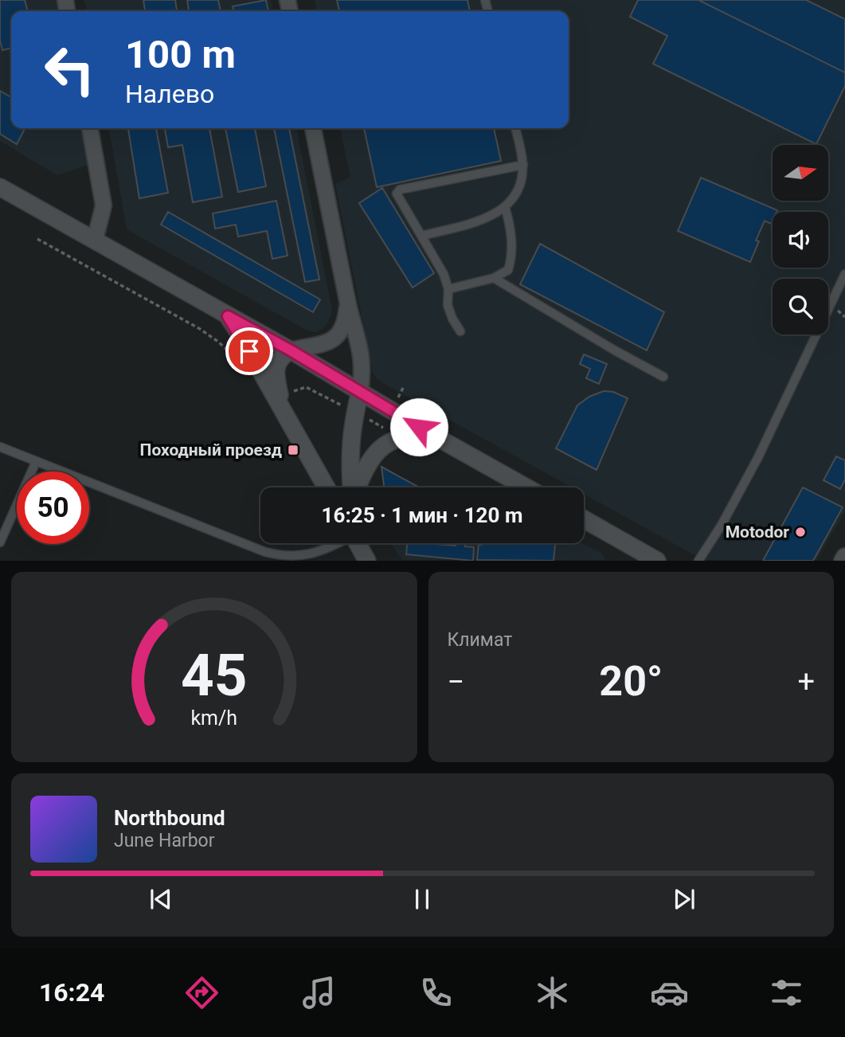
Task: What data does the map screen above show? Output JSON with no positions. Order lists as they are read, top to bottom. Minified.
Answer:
{"places":{"transit":["Походный проезд"],"other":["Motodor"]},"north":"right","page":{"turn":["100 m","Налево"],"limit":"50","trip":"16:25 · 1 мин · 120 m","tile":"Климат","heat":["−","20°","+"],"song":["Northbound","June Harbor"],"tabs":"16:24","gauge":["45","km/h"]}}
